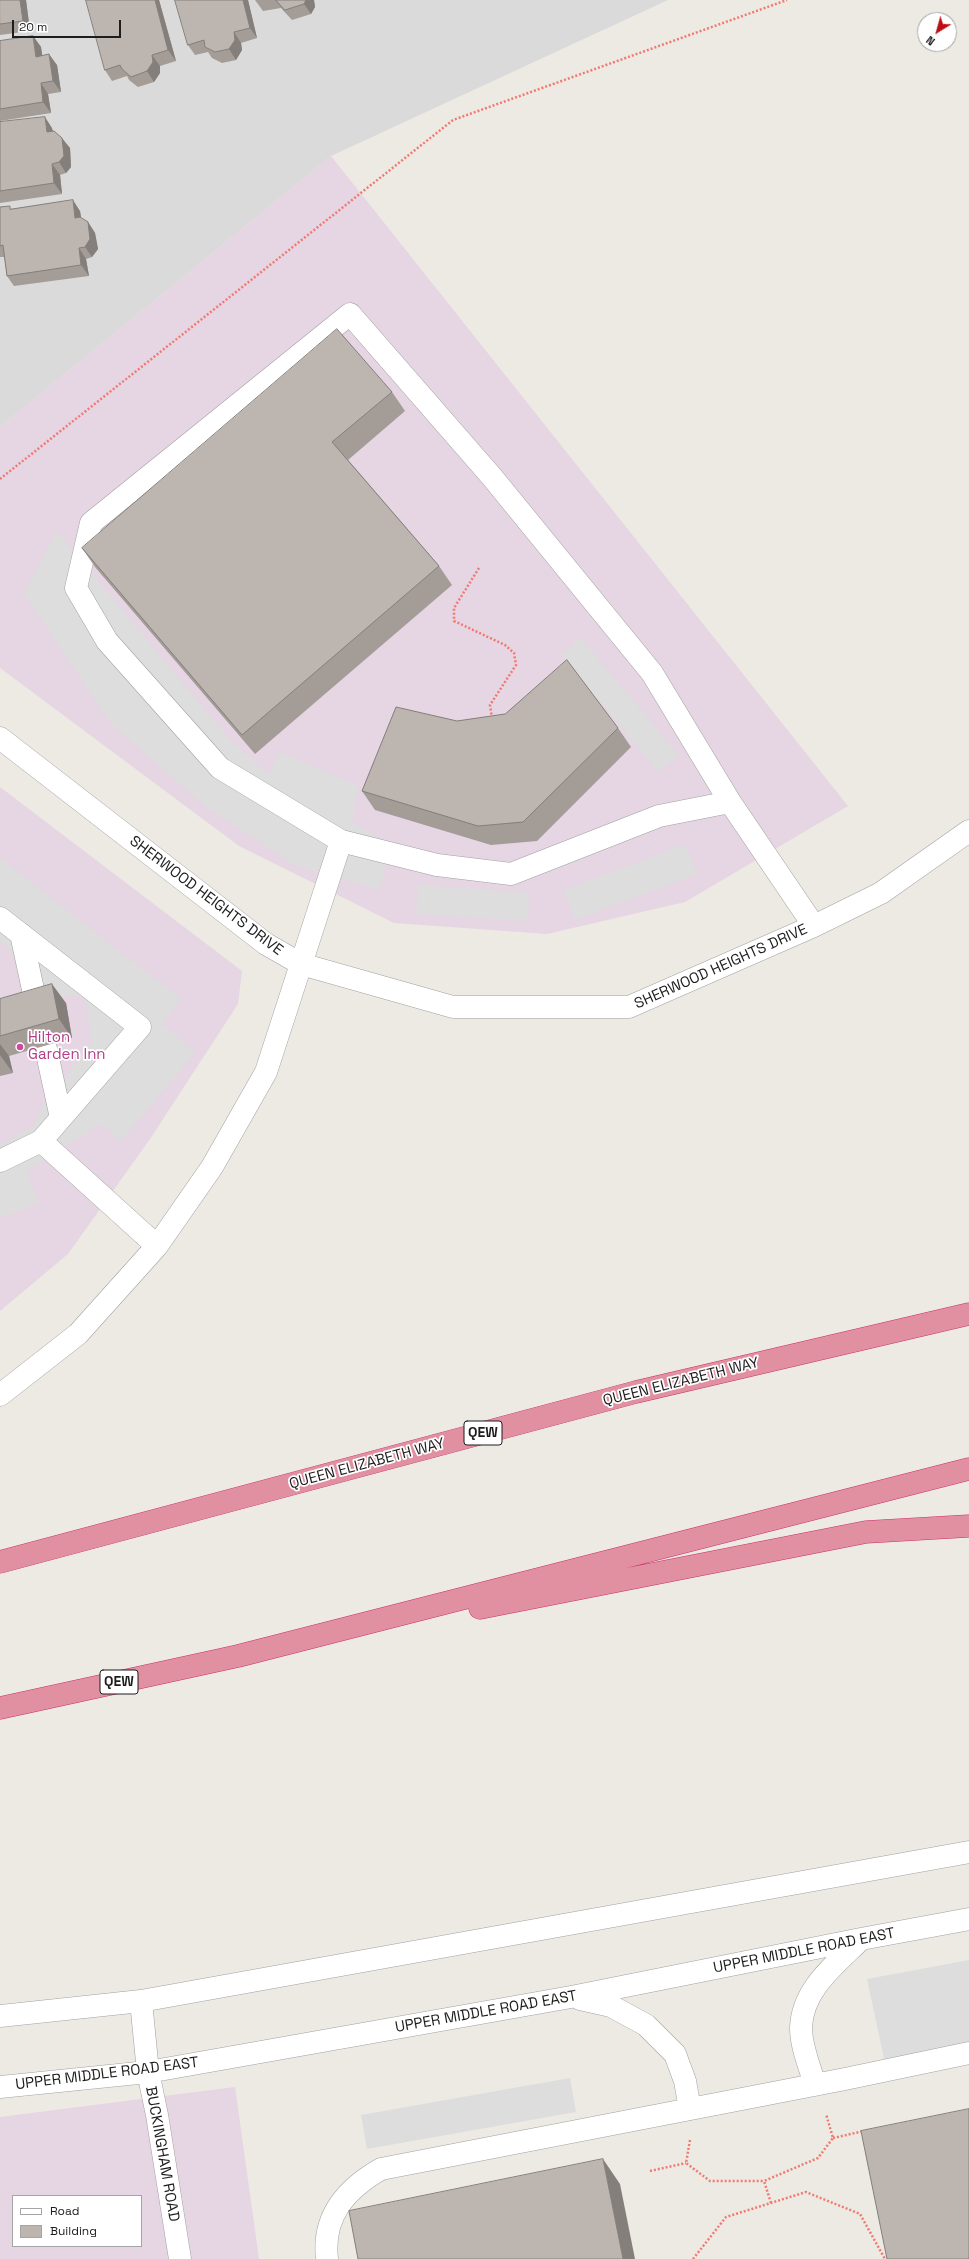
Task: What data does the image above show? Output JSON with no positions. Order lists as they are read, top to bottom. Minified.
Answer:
{"streets":{"highway":["QUEEN ELIZABETH WAY","QEW"],"street":["SHERWOOD HEIGHTS DRIVE","UPPER MIDDLE ROAD EAST","BUCKINGHAM ROAD"]},"crossings":[["UPPER MIDDLE ROAD EAST","BUCKINGHAM ROAD"]],"places":["Hilton Garden Inn"],"legend":["Road","Building"],"scale_bar":"20 m","north":"bottom left"}
